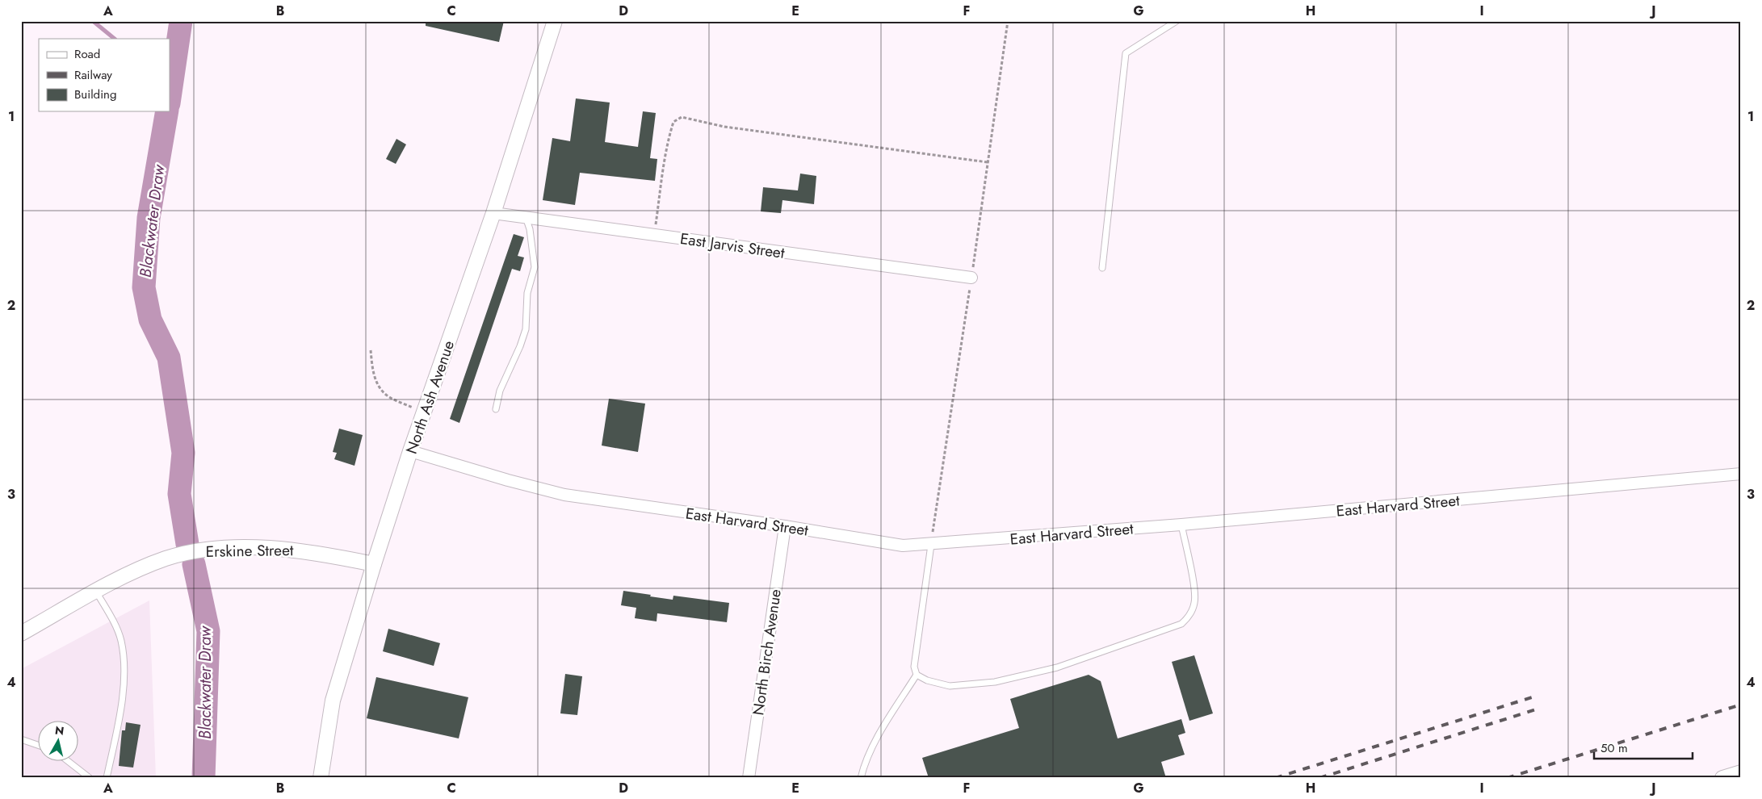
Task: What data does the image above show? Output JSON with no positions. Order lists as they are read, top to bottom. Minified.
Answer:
{"streets":{"street":["East Jarvis Street","North Ash Avenue","East Harvard Street","Erskine Street","North Birch Avenue"]},"crossings":[["East Jarvis Street","North Ash Avenue"],["North Ash Avenue","East Harvard Street"],["North Ash Avenue","Erskine Street"],["East Harvard Street","North Birch Avenue"]],"water":["Blackwater Draw"],"legend":["Road","Railway","Building"],"scale_bar":"50 m","north":"top","grid":{"columns":["A","B","C","D","E","F","G","H","I","J"],"rows":["1","2","3","4"]}}
